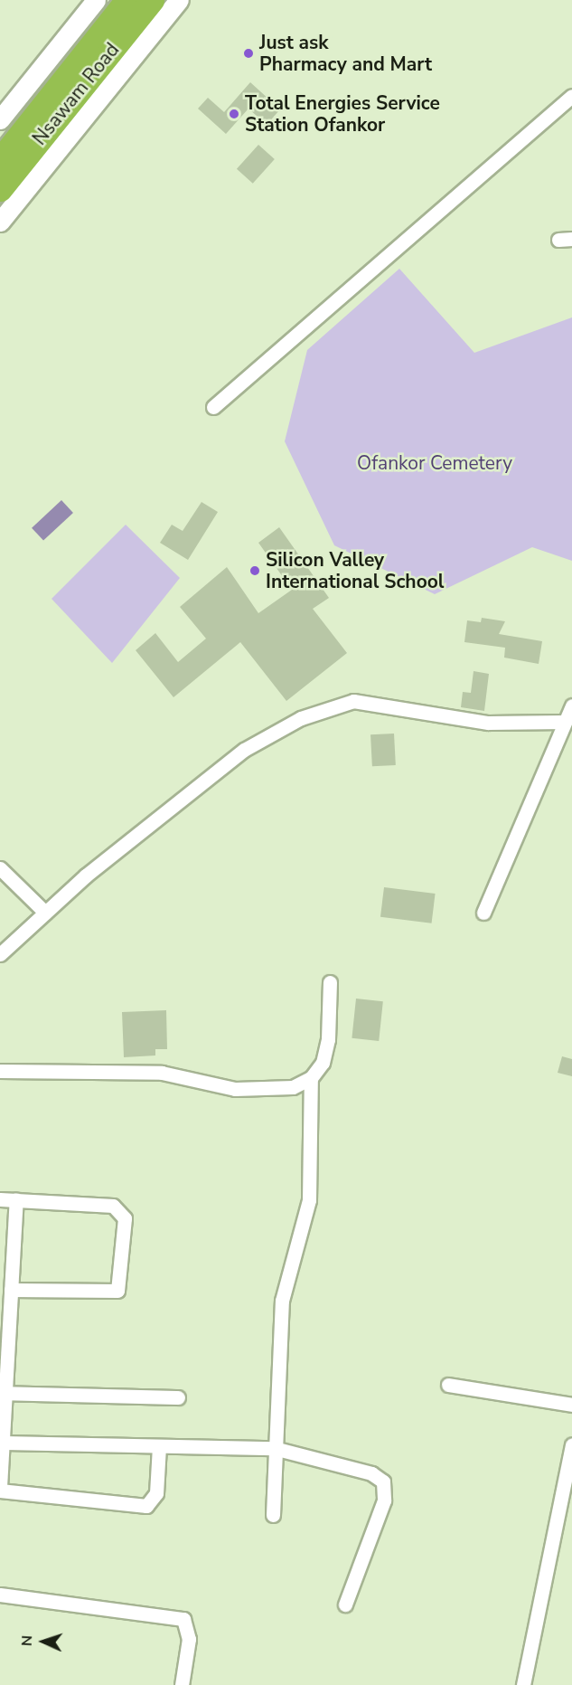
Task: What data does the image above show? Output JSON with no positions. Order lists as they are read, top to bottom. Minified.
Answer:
{"streets":{"highway":["Nsawam Road"]},"parks":["Ofankor Cemetery"],"places":["Just ask Pharmacy and Mart","Total Energies Service Station Ofankor","Silicon Valley International School"],"north":"left"}
